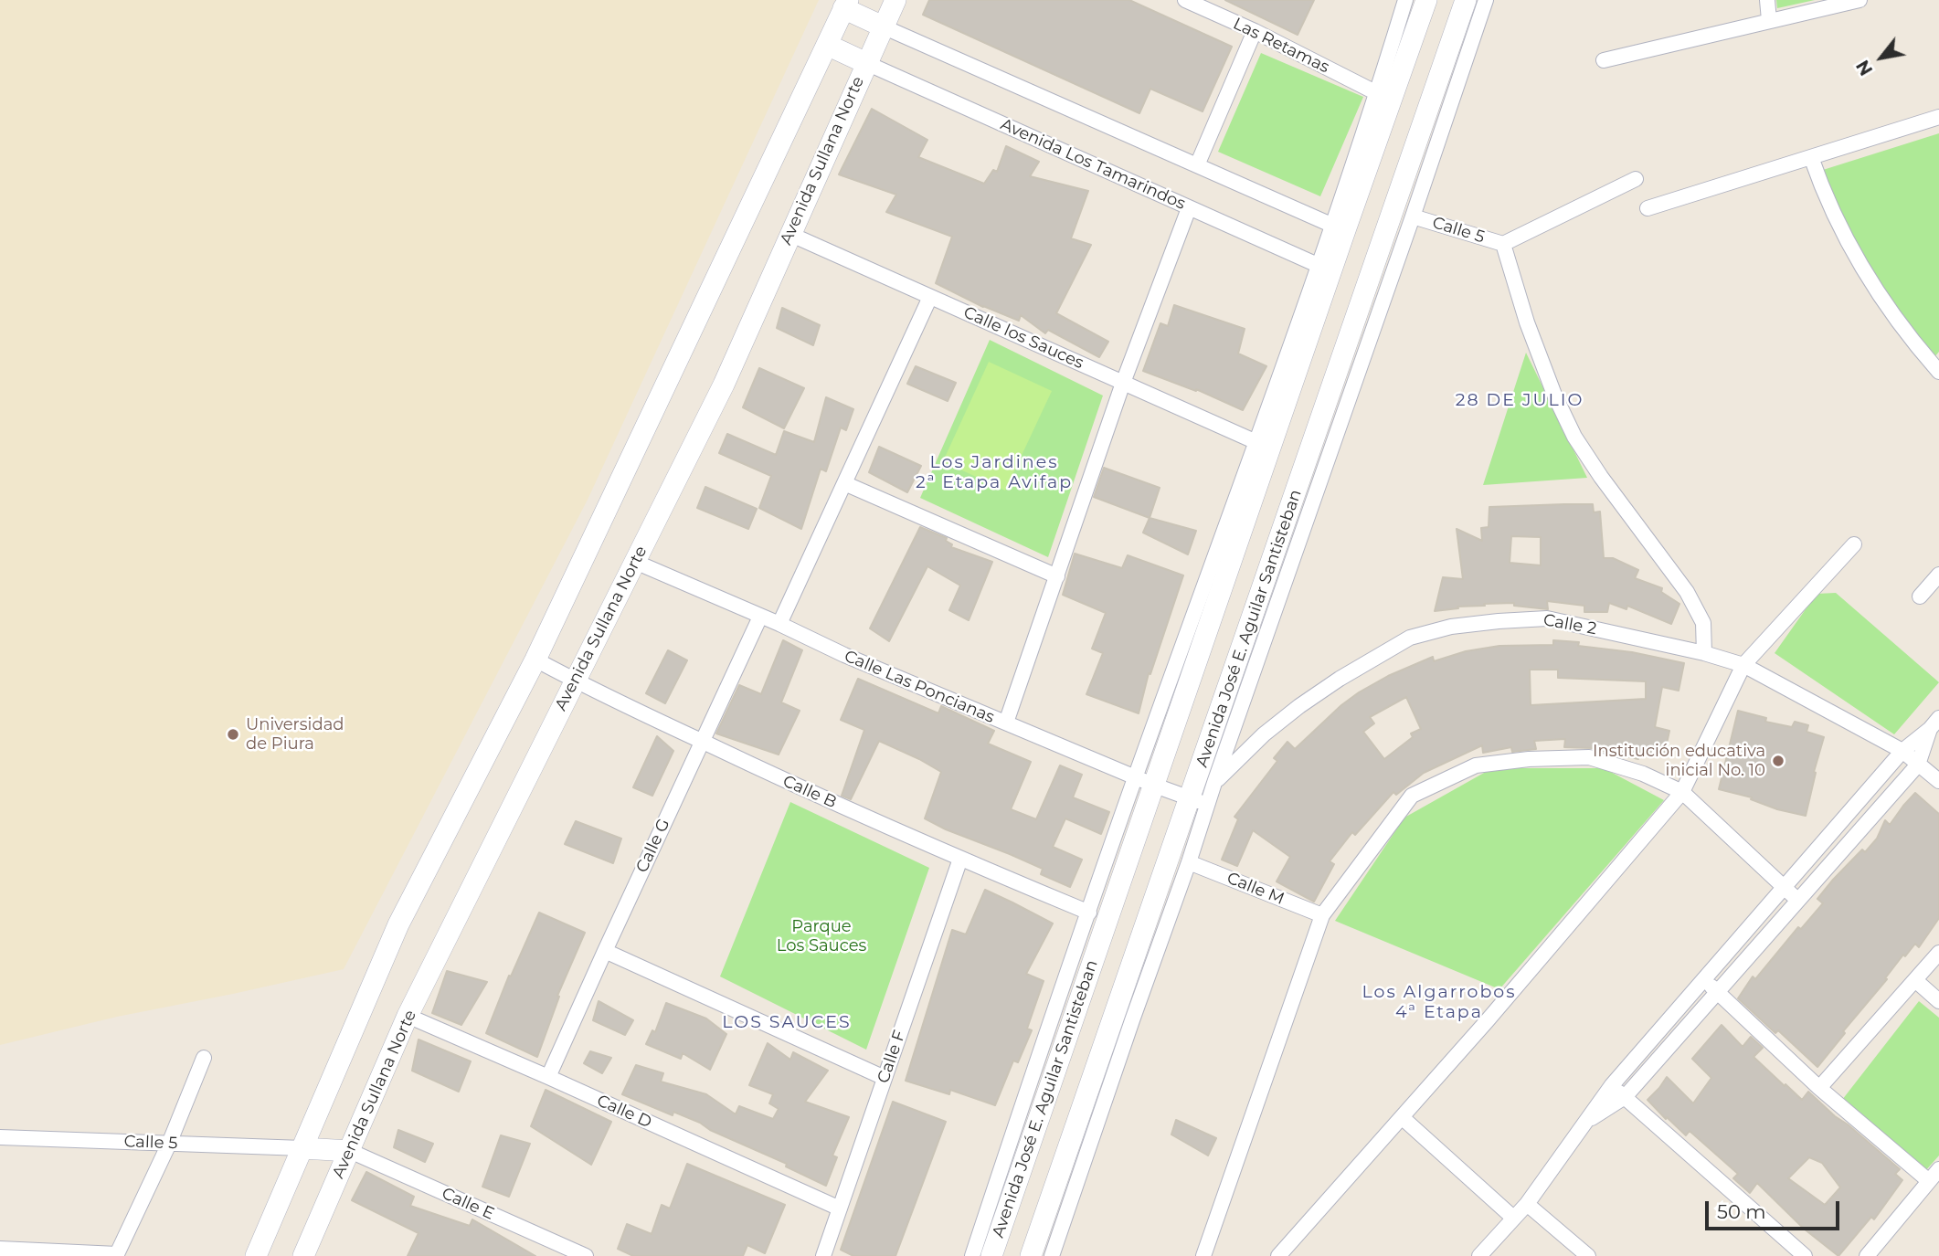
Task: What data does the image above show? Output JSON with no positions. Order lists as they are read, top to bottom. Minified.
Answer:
{"streets":{"main road":["Avenida Sullana Norte","Avenida José E. Aguilar Santisteban"],"street":["Las Retamas","Avenida Los Tamarindos","Calle 5","Calle los Sauces","Calle 2","Calle Las Poncianas","Calle B","Calle G","Calle M","Calle F","Calle D","Calle E"]},"crossings":[["Las Retamas","Avenida José E. Aguilar Santisteban"],["Avenida Sullana Norte","Avenida Los Tamarindos"],["Avenida Sullana Norte","Calle los Sauces"],["Avenida Sullana Norte","Calle Las Poncianas"],["Avenida Sullana Norte","Calle B"],["Avenida Sullana Norte","Calle D"],["Avenida Sullana Norte","Calle E"],["Avenida Los Tamarindos","Avenida José E. Aguilar Santisteban"],["Calle 5","Avenida José E. Aguilar Santisteban"],["Calle los Sauces","Avenida José E. Aguilar Santisteban"],["Calle 2","Avenida José E. Aguilar Santisteban"],["Avenida José E. Aguilar Santisteban","Calle Las Poncianas"],["Avenida José E. Aguilar Santisteban","Calle B"],["Avenida José E. Aguilar Santisteban","Calle M"],["Calle Las Poncianas","Calle G"],["Calle B","Calle G"],["Calle B","Calle F"],["Calle G","Calle D"],["Calle F","Calle D"]],"districts":["28 DE JULIO","Los Jardines 2ª Etapa Avifap","Los Algarrobos 4ª Etapa","LOS SAUCES"],"parks":["Parque Los Sauces"],"places":["Universidad de Piura","Institución educativa inicial No. 10"],"scale_bar":"50 m","north":"bottom left"}
